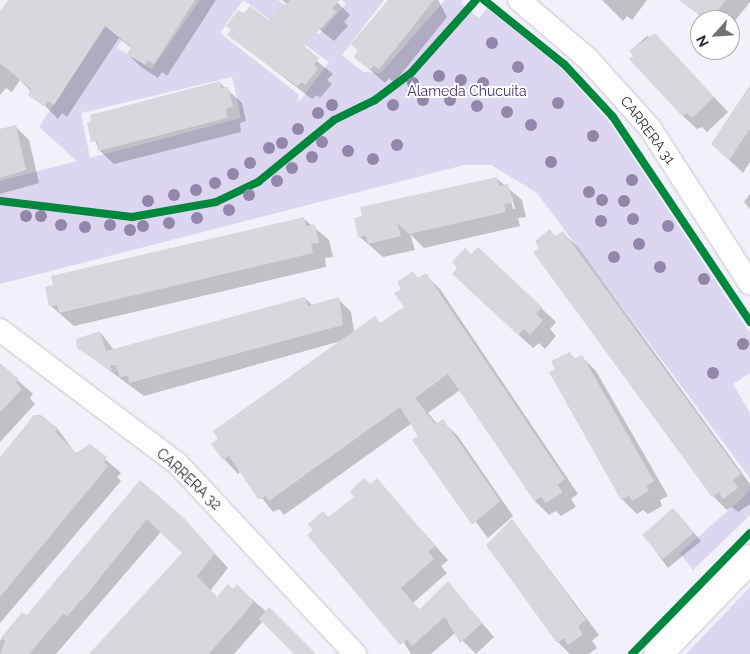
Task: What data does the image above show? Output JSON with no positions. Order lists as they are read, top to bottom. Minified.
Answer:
{"streets":{"street":["CARRERA 31","CARRERA 32"]},"parks":["Alameda Chucuita"],"north":"bottom left"}
